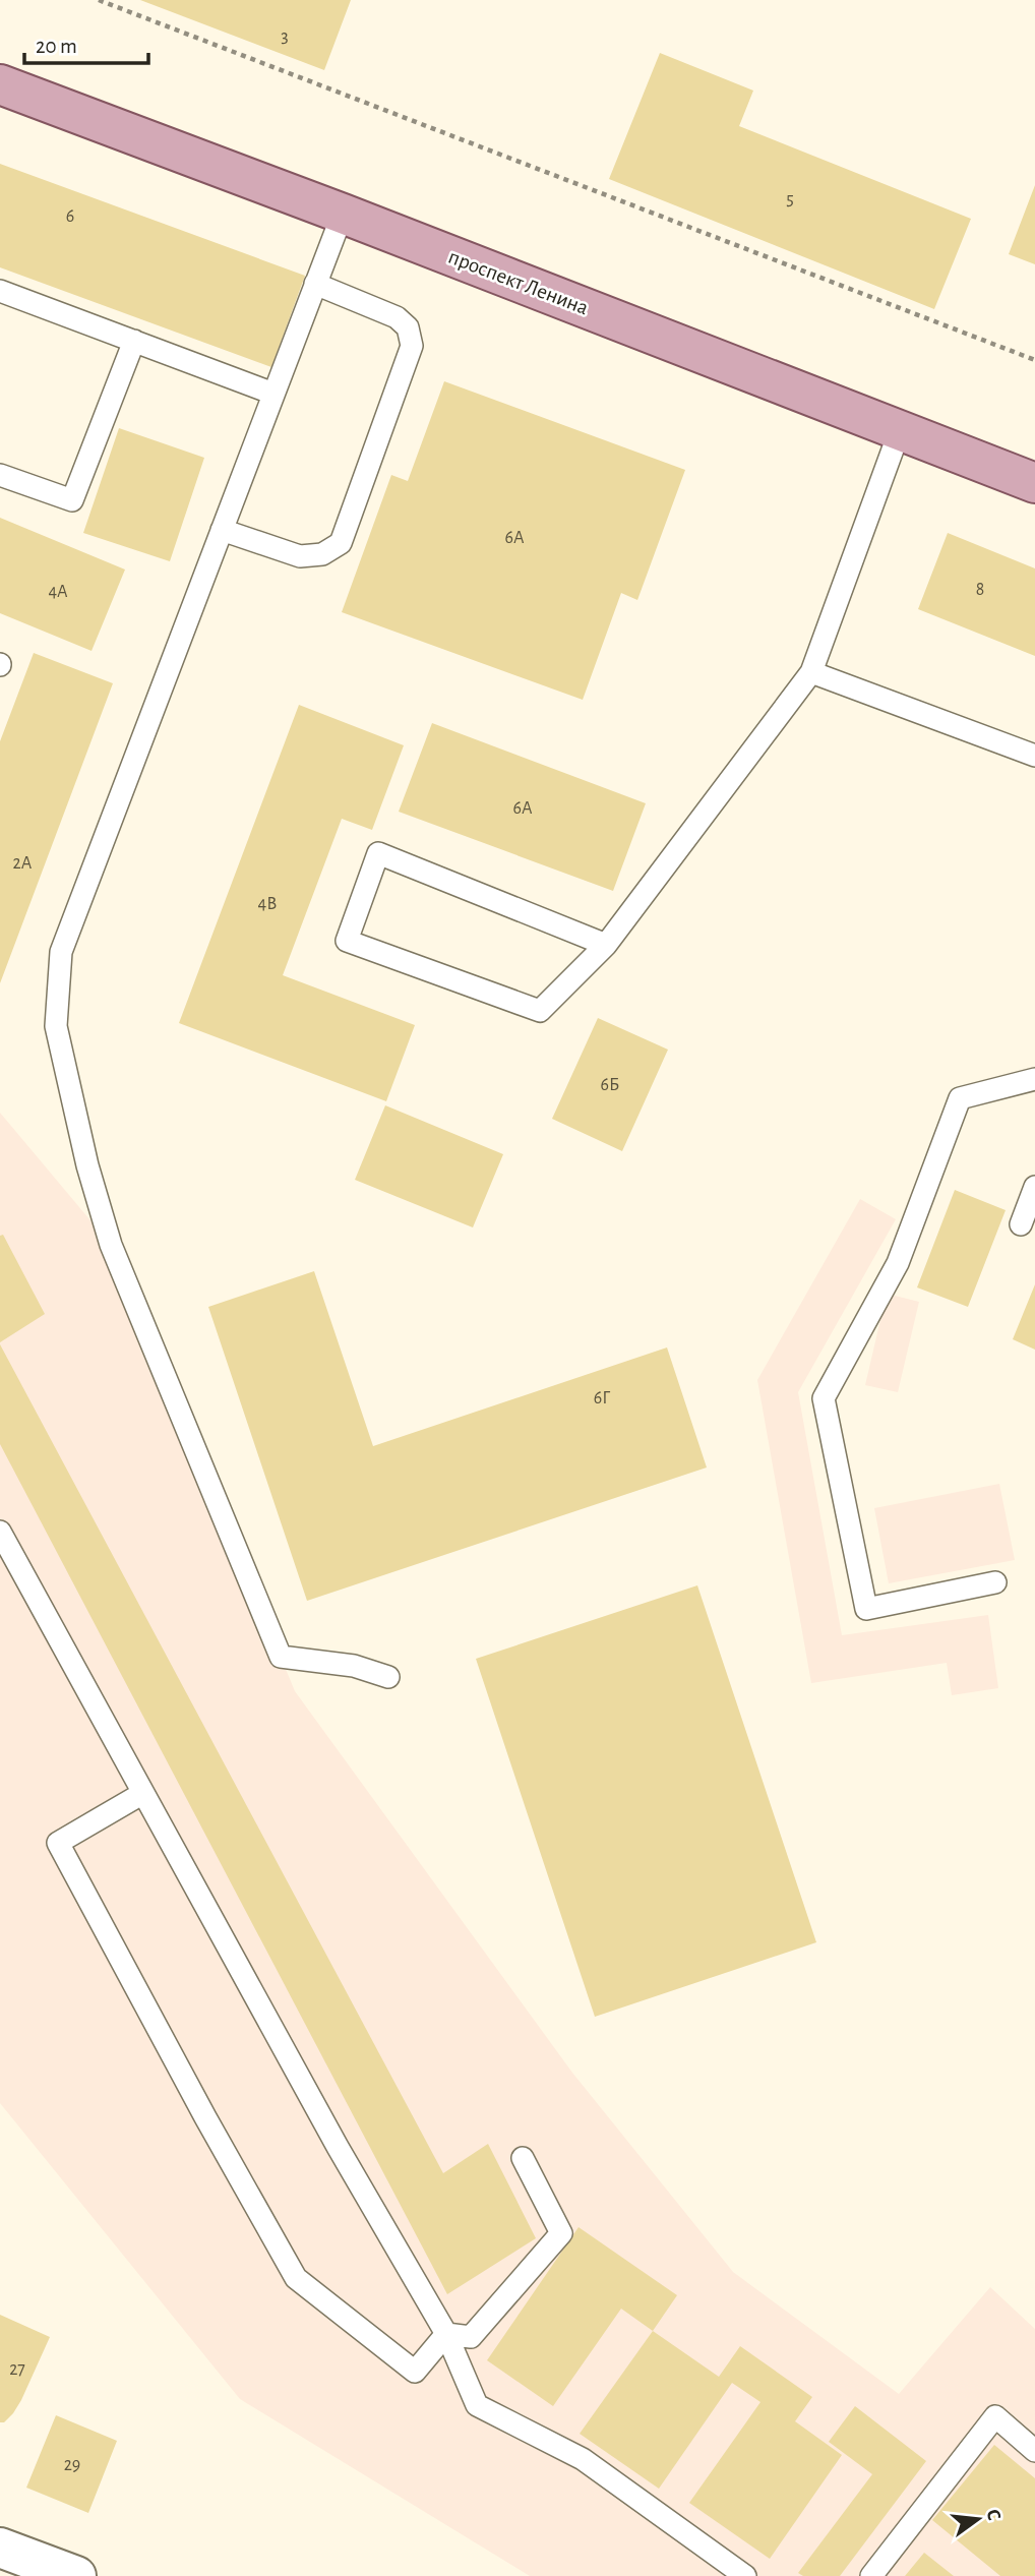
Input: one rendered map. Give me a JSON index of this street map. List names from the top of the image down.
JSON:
{
  "streets": {
    "main road": ["проспект Ленина"]
  },
  "house_numbers": [
    "3",
    "5",
    "6",
    "6А",
    "8",
    "4А",
    "6А",
    "2А",
    "4В",
    "6Б",
    "6Г",
    "27",
    "29"
  ],
  "scale_bar": "20 m",
  "north": "right"
}
